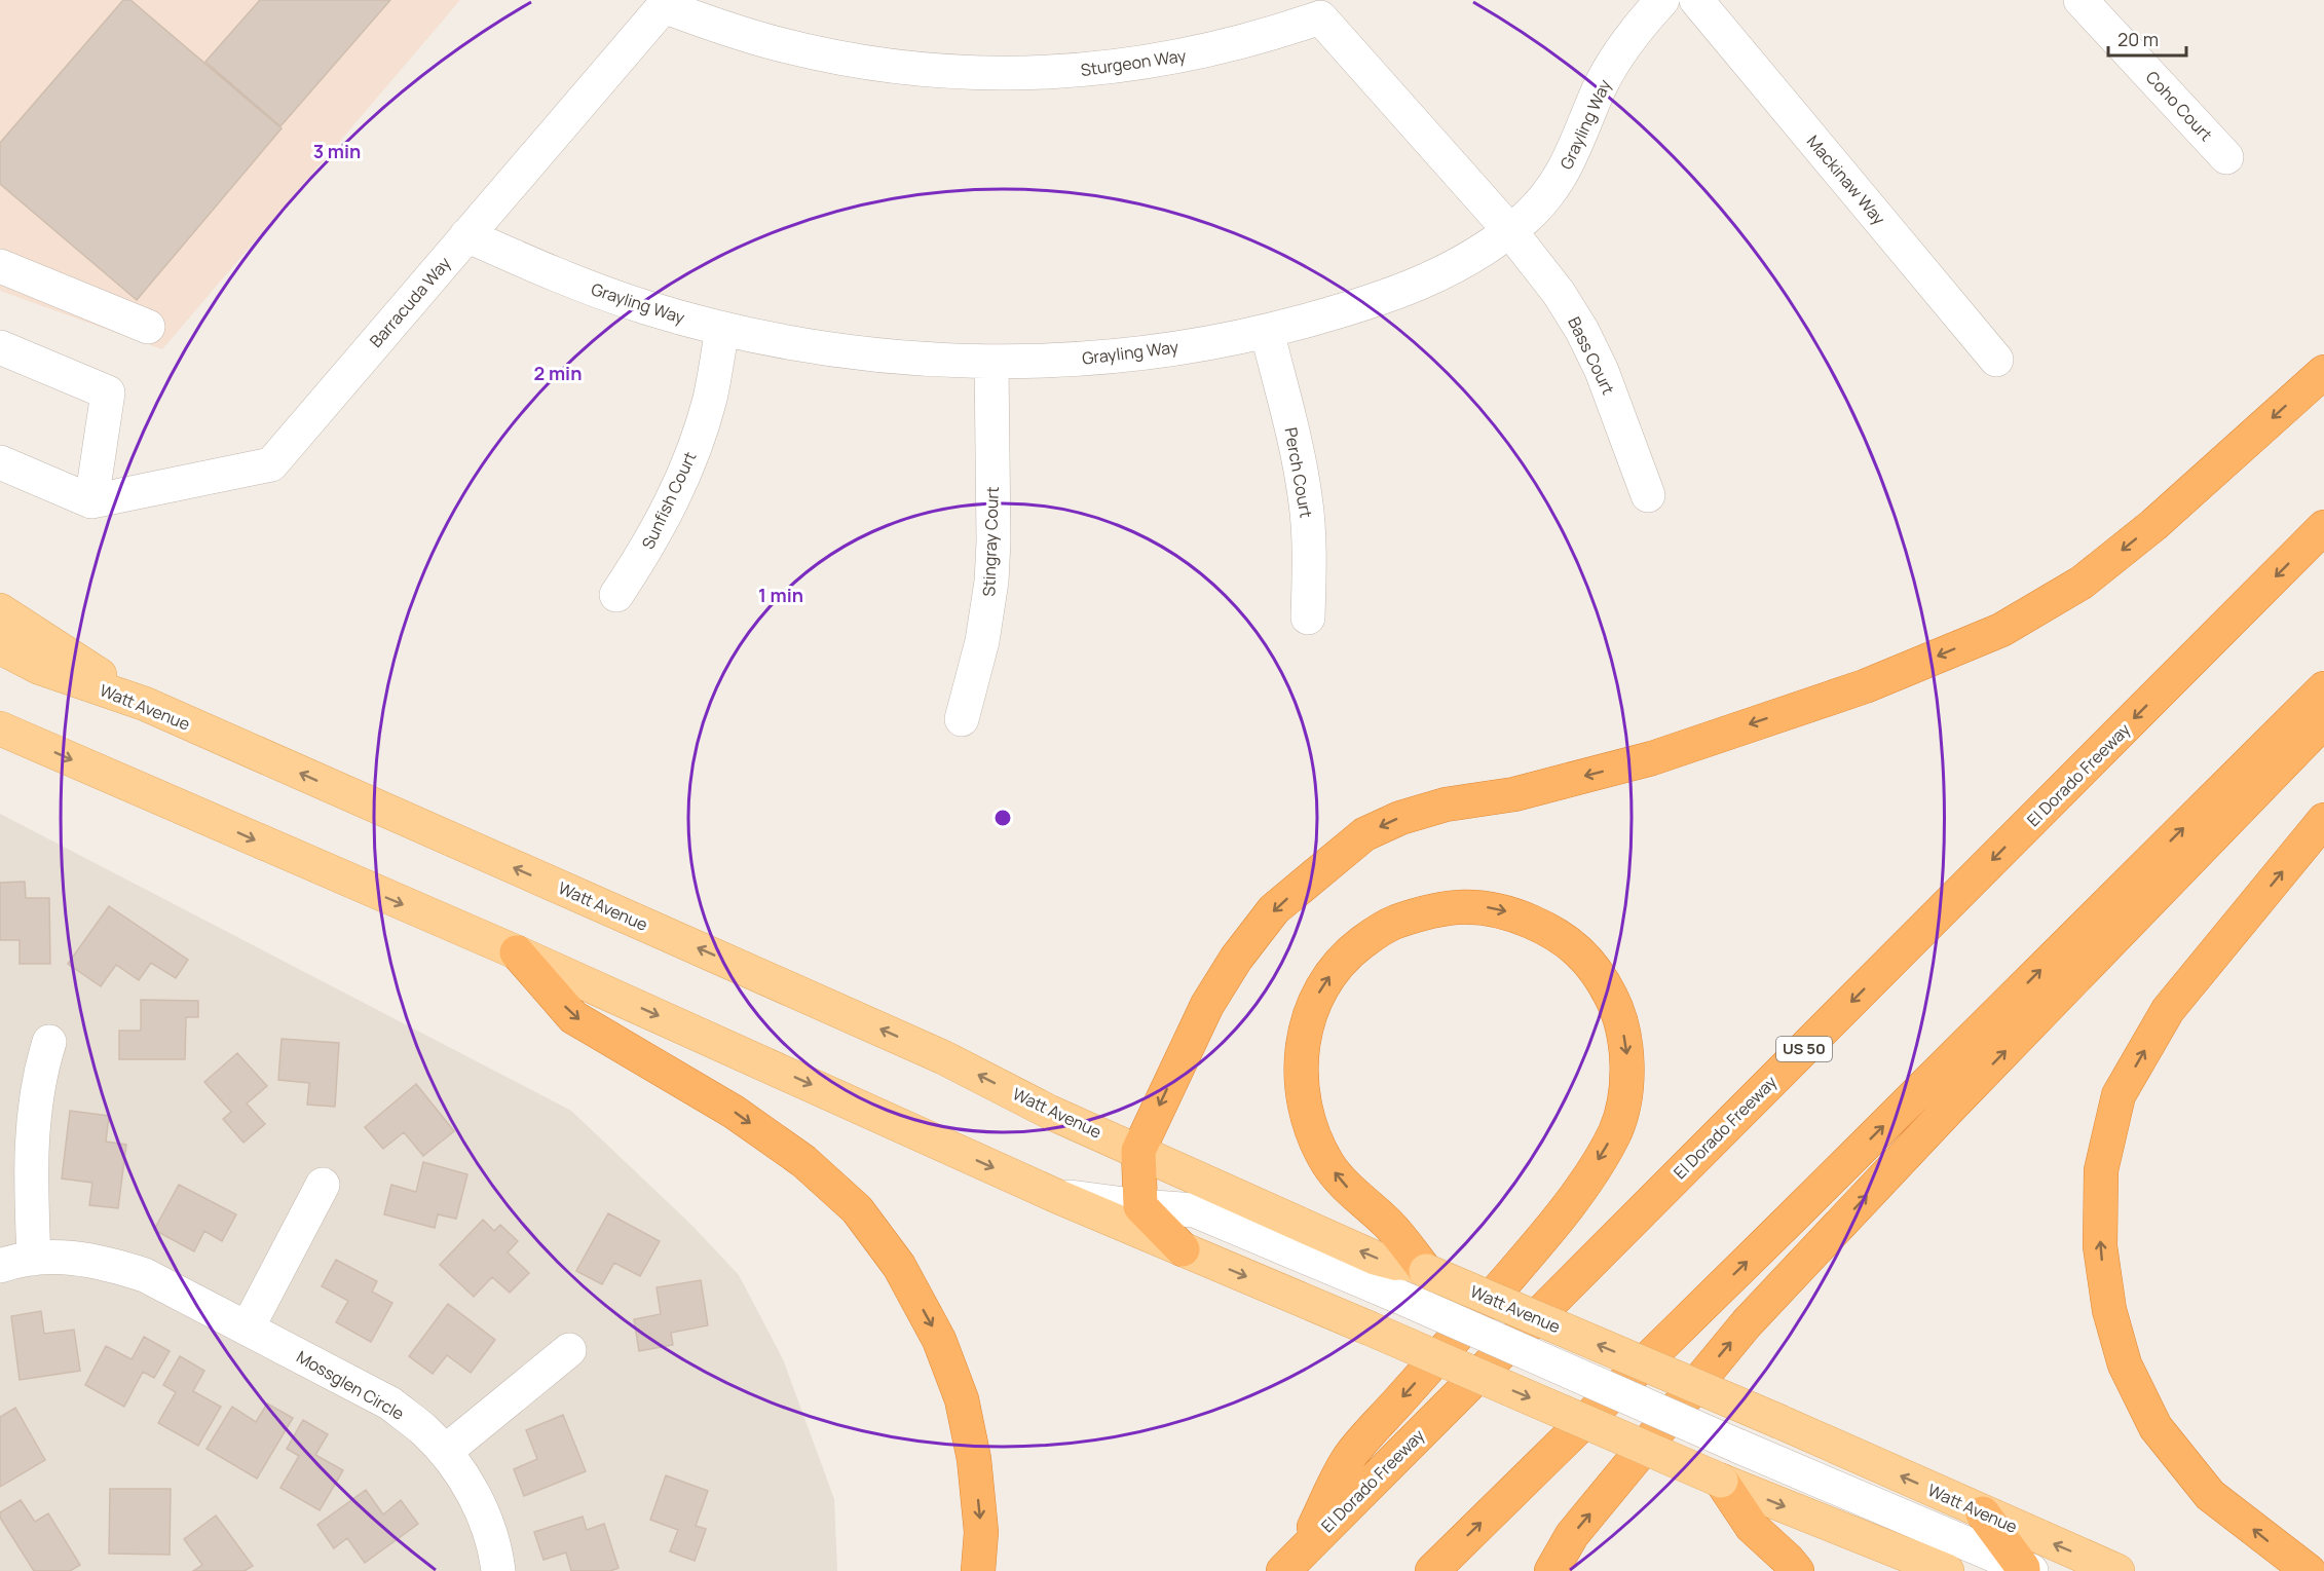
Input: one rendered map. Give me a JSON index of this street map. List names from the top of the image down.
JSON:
{
  "streets": {
    "highway": ["El Dorado Freeway", "US 50"],
    "main road": ["Watt Avenue"],
    "street": [
      "Sturgeon Way",
      "Coho Court",
      "Grayling Way",
      "Mackinaw Way",
      "Barracuda Way",
      "Bass Court",
      "Perch Court",
      "Sunfish Court",
      "Stingray Court",
      "Mossglen Circle"
    ]
  },
  "crossings": [
    ["Sturgeon Way", "Grayling Way"],
    ["Sturgeon Way", "Barracuda Way"],
    ["Sturgeon Way", "Bass Court"],
    ["Grayling Way", "Barracuda Way"],
    ["Grayling Way", "Bass Court"],
    ["Grayling Way", "Perch Court"],
    ["Grayling Way", "Sunfish Court"],
    ["Grayling Way", "Stingray Court"]
  ],
  "scale_bar": "20 m",
  "rings": ["3 min", "2 min", "1 min"]
}
